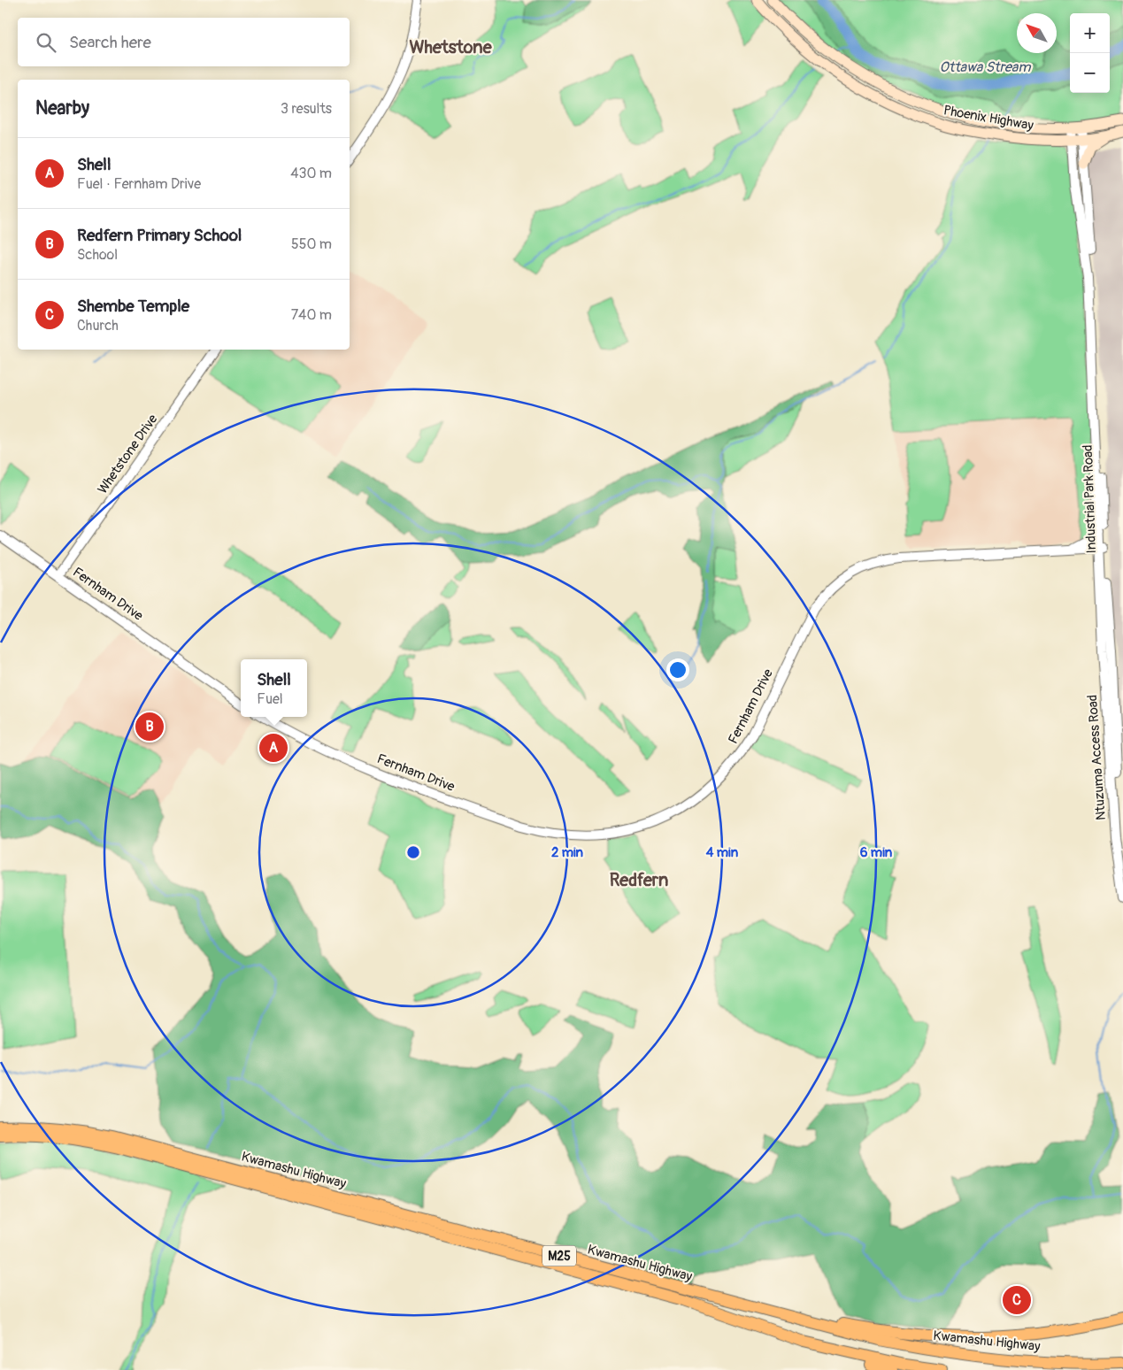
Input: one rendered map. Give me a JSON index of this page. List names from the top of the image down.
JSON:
{
  "streets": {
    "main road": ["Phoenix Highway", "Kwamashu Highway", "M25"],
    "street": [
      "Whetstone Drive",
      "Industrial Park Road",
      "Fernham Drive",
      "Ntuzuma Access Road"
    ]
  },
  "crossings": [
    ["Phoenix Highway", "Industrial Park Road"],
    ["Whetstone Drive", "Fernham Drive"],
    ["Industrial Park Road", "Fernham Drive"],
    ["Industrial Park Road", "Ntuzuma Access Road"]
  ],
  "districts": ["Whetstone", "Redfern"],
  "water": ["Ottawa Stream"],
  "north": "top left",
  "page": {
    "map_buttons": ["+", "−"],
    "search": "Search here",
    "heading": ["Nearby", "3 results"],
    "list": [
      {
        "mark": "A",
        "name": "Shell",
        "note": "Fuel · Fernham Drive",
        "value": "430 m"
      },
      {
        "mark": "B",
        "name": "Redfern Primary School",
        "note": "School",
        "value": "550 m"
      },
      {
        "mark": "C",
        "name": "Shembe Temple",
        "note": "Church",
        "value": "740 m"
      }
    ],
    "popup": ["Shell", "Fuel"],
    "pins": ["B", "A", "C"]
  },
  "rings": ["2 min", "4 min", "6 min"]
}
